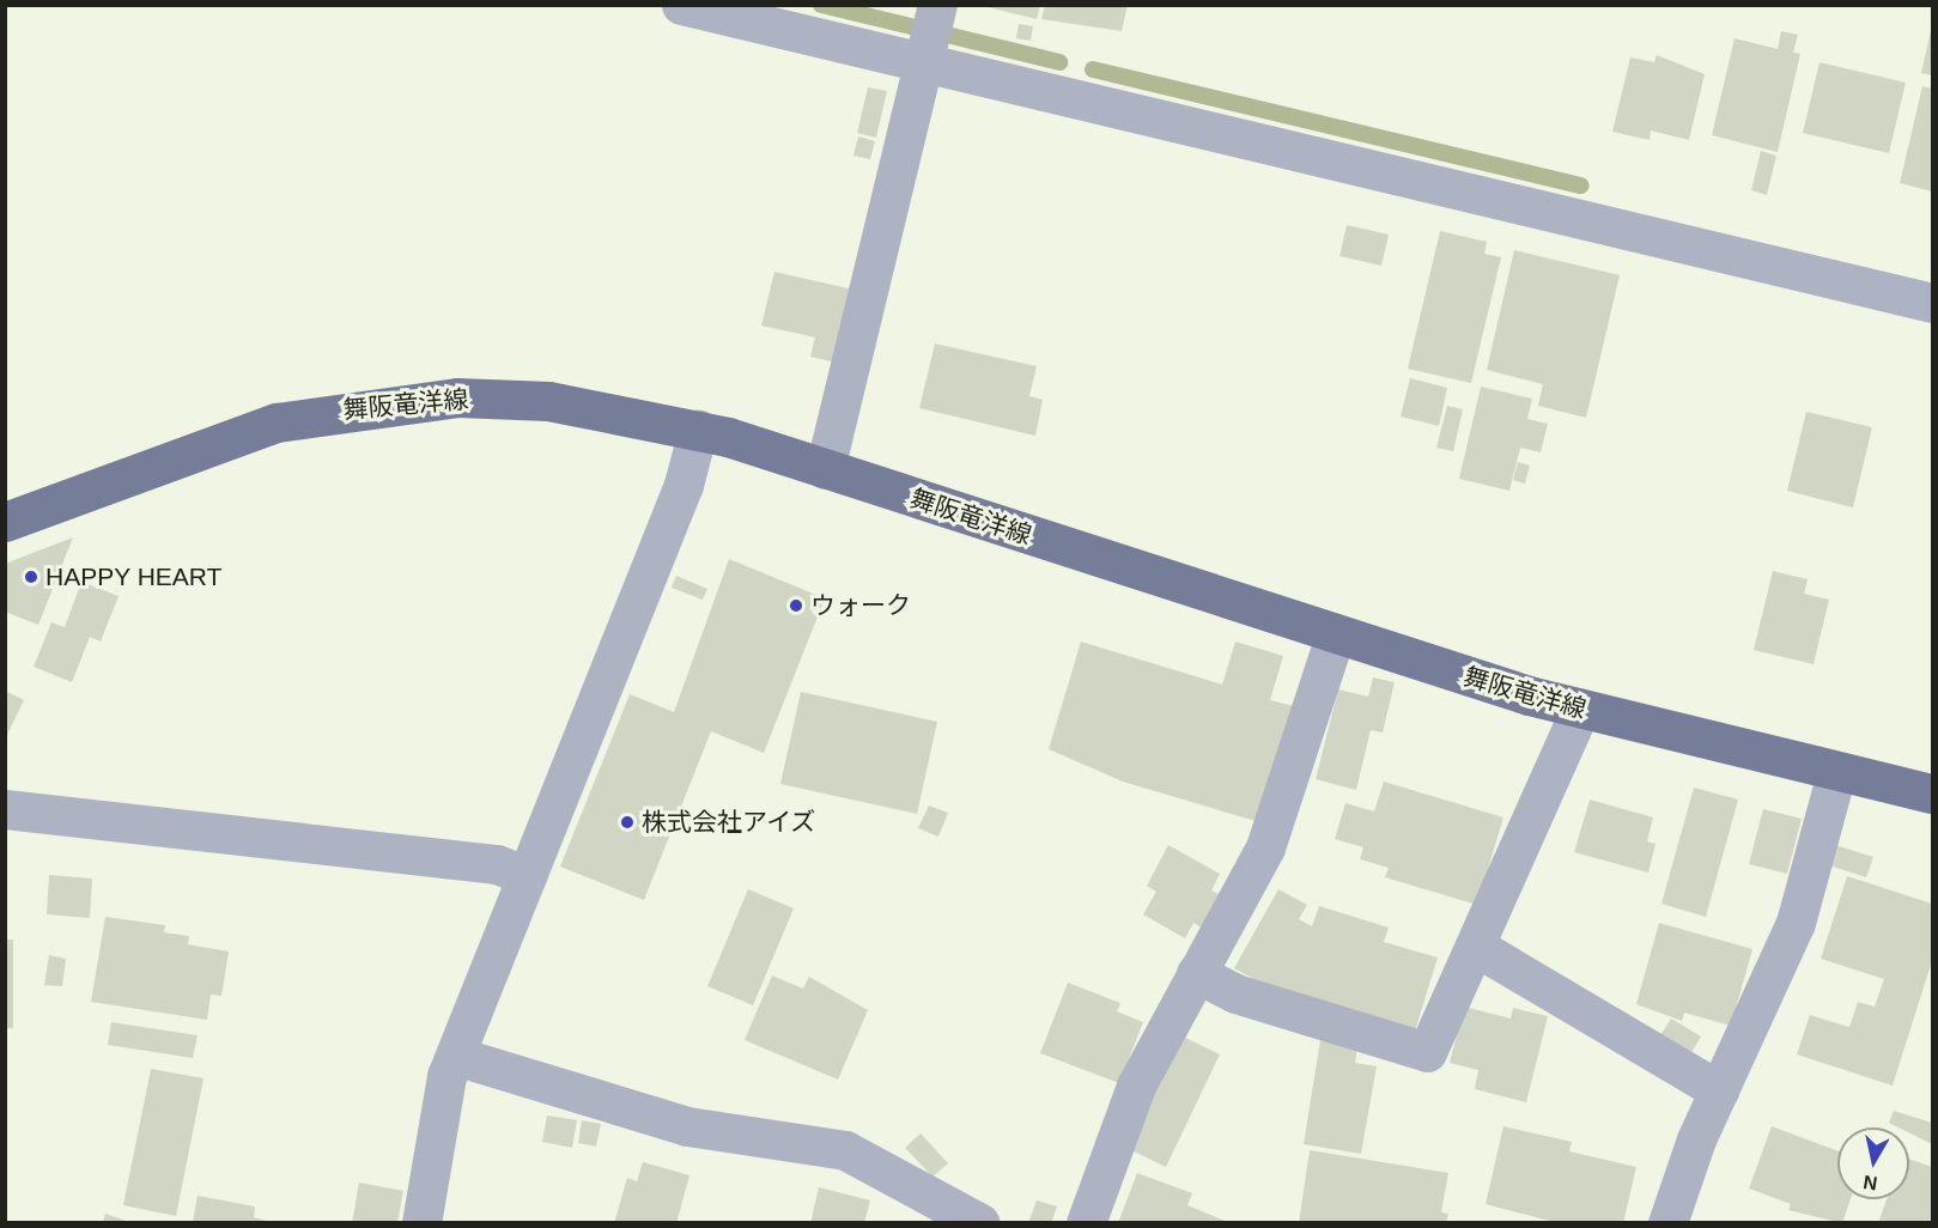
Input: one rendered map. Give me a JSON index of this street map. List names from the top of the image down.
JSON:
{
  "streets": {
    "main road": ["舞阪竜洋線"]
  },
  "places": ["HAPPY HEART", "ウォーク", "株式会社アイズ"],
  "north": "bottom"
}
